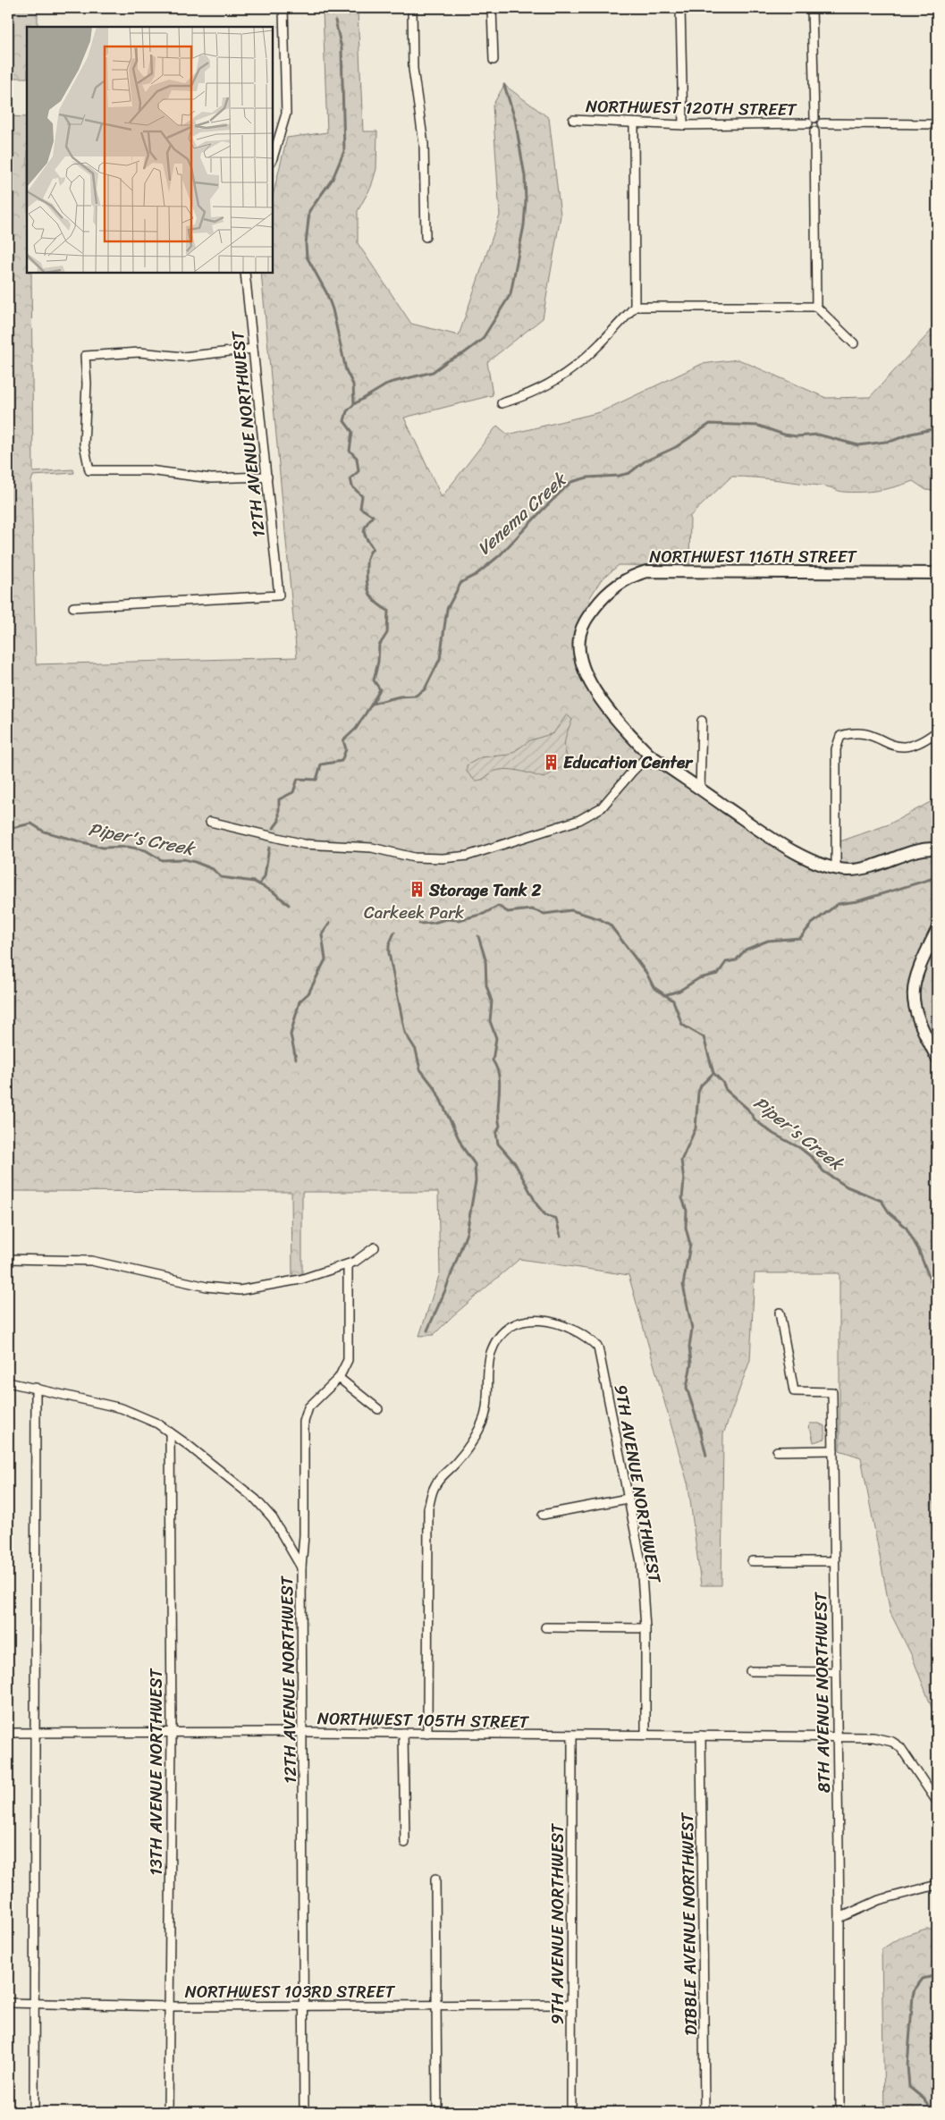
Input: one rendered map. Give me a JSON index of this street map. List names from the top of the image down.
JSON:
{
  "streets": {
    "street": [
      "NORTHWEST 120TH STREET",
      "12TH AVENUE NORTHWEST",
      "NORTHWEST 116TH STREET",
      "9TH AVENUE NORTHWEST",
      "8TH AVENUE NORTHWEST",
      "NORTHWEST 105TH STREET",
      "13TH AVENUE NORTHWEST",
      "DIBBLE AVENUE NORTHWEST",
      "NORTHWEST 103RD STREET"
    ]
  },
  "crossings": [
    ["12TH AVENUE NORTHWEST", "NORTHWEST 105TH STREET"],
    ["12TH AVENUE NORTHWEST", "NORTHWEST 103RD STREET"],
    ["9TH AVENUE NORTHWEST", "NORTHWEST 105TH STREET"],
    ["9TH AVENUE NORTHWEST", "NORTHWEST 103RD STREET"],
    ["8TH AVENUE NORTHWEST", "NORTHWEST 105TH STREET"],
    ["NORTHWEST 105TH STREET", "13TH AVENUE NORTHWEST"],
    ["NORTHWEST 105TH STREET", "DIBBLE AVENUE NORTHWEST"],
    ["13TH AVENUE NORTHWEST", "NORTHWEST 103RD STREET"]
  ],
  "water": ["Venema Creek", "Piper's Creek"],
  "parks": ["Carkeek Park"],
  "places": {
    "building": ["Education Center", "Storage Tank 2"]
  }
}
